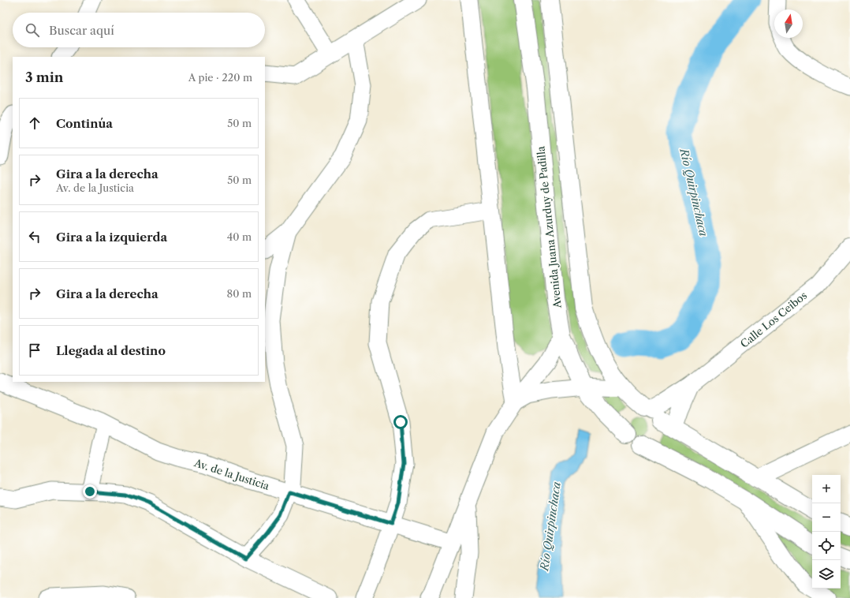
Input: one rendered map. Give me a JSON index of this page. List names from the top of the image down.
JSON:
{
  "streets": {
    "highway": ["Avenida Juana Azurduy de Padilla"],
    "street": ["Calle Los Ceibos", "Av. de la Justicia"]
  },
  "crossings": [
    ["Avenida Juana Azurduy de Padilla", "Calle Los Ceibos"]
  ],
  "water": ["Río Quirpinchaca"],
  "north": "top",
  "page": {
    "search": "Buscar aquí",
    "heading": ["3 min", "A pie · 220 m"],
    "list": [
      ["Continúa", "50 m"],
      ["Gira a la derecha", "Av. de la Justicia", "50 m"],
      ["Gira a la izquierda", "40 m"],
      ["Gira a la derecha", "80 m"],
      "Llegada al destino"
    ],
    "map_buttons": ["+", "−"]
  }
}
